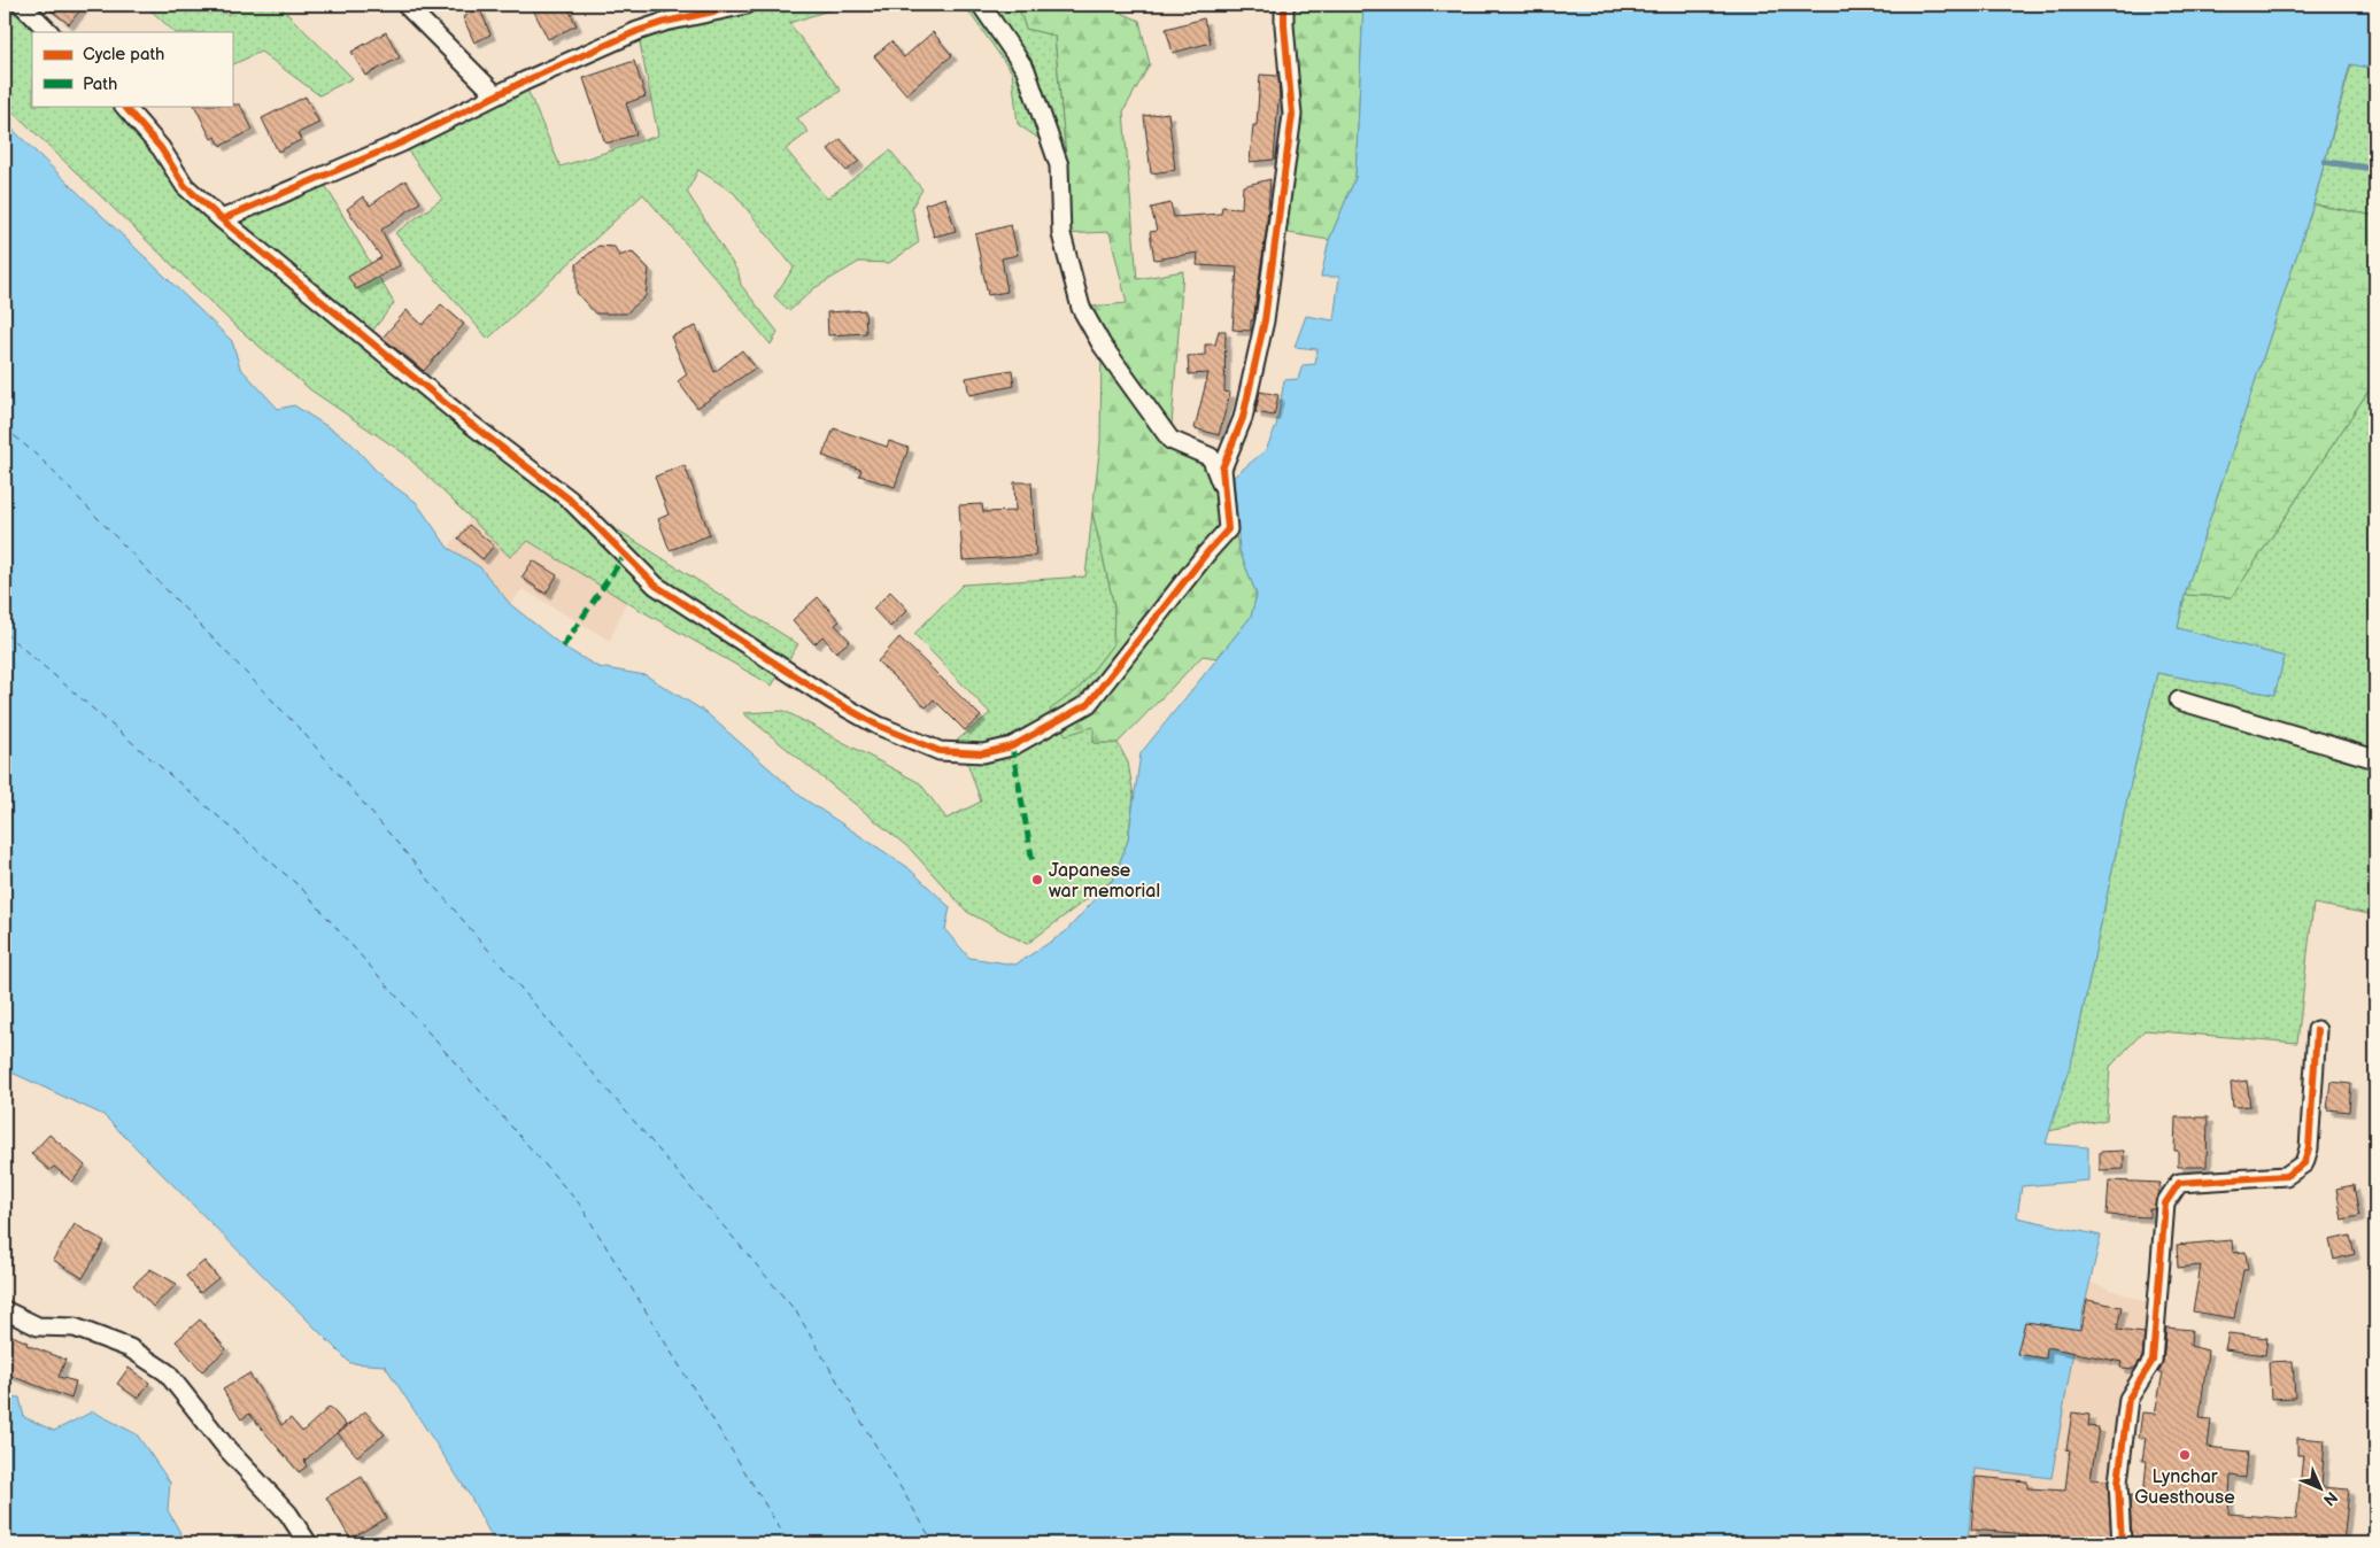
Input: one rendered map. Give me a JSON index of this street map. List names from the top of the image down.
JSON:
{
  "places": ["Japanese war memorial", "Lynchar Guesthouse"],
  "legend": ["Cycle path", "Path"],
  "north": "bottom right"
}
